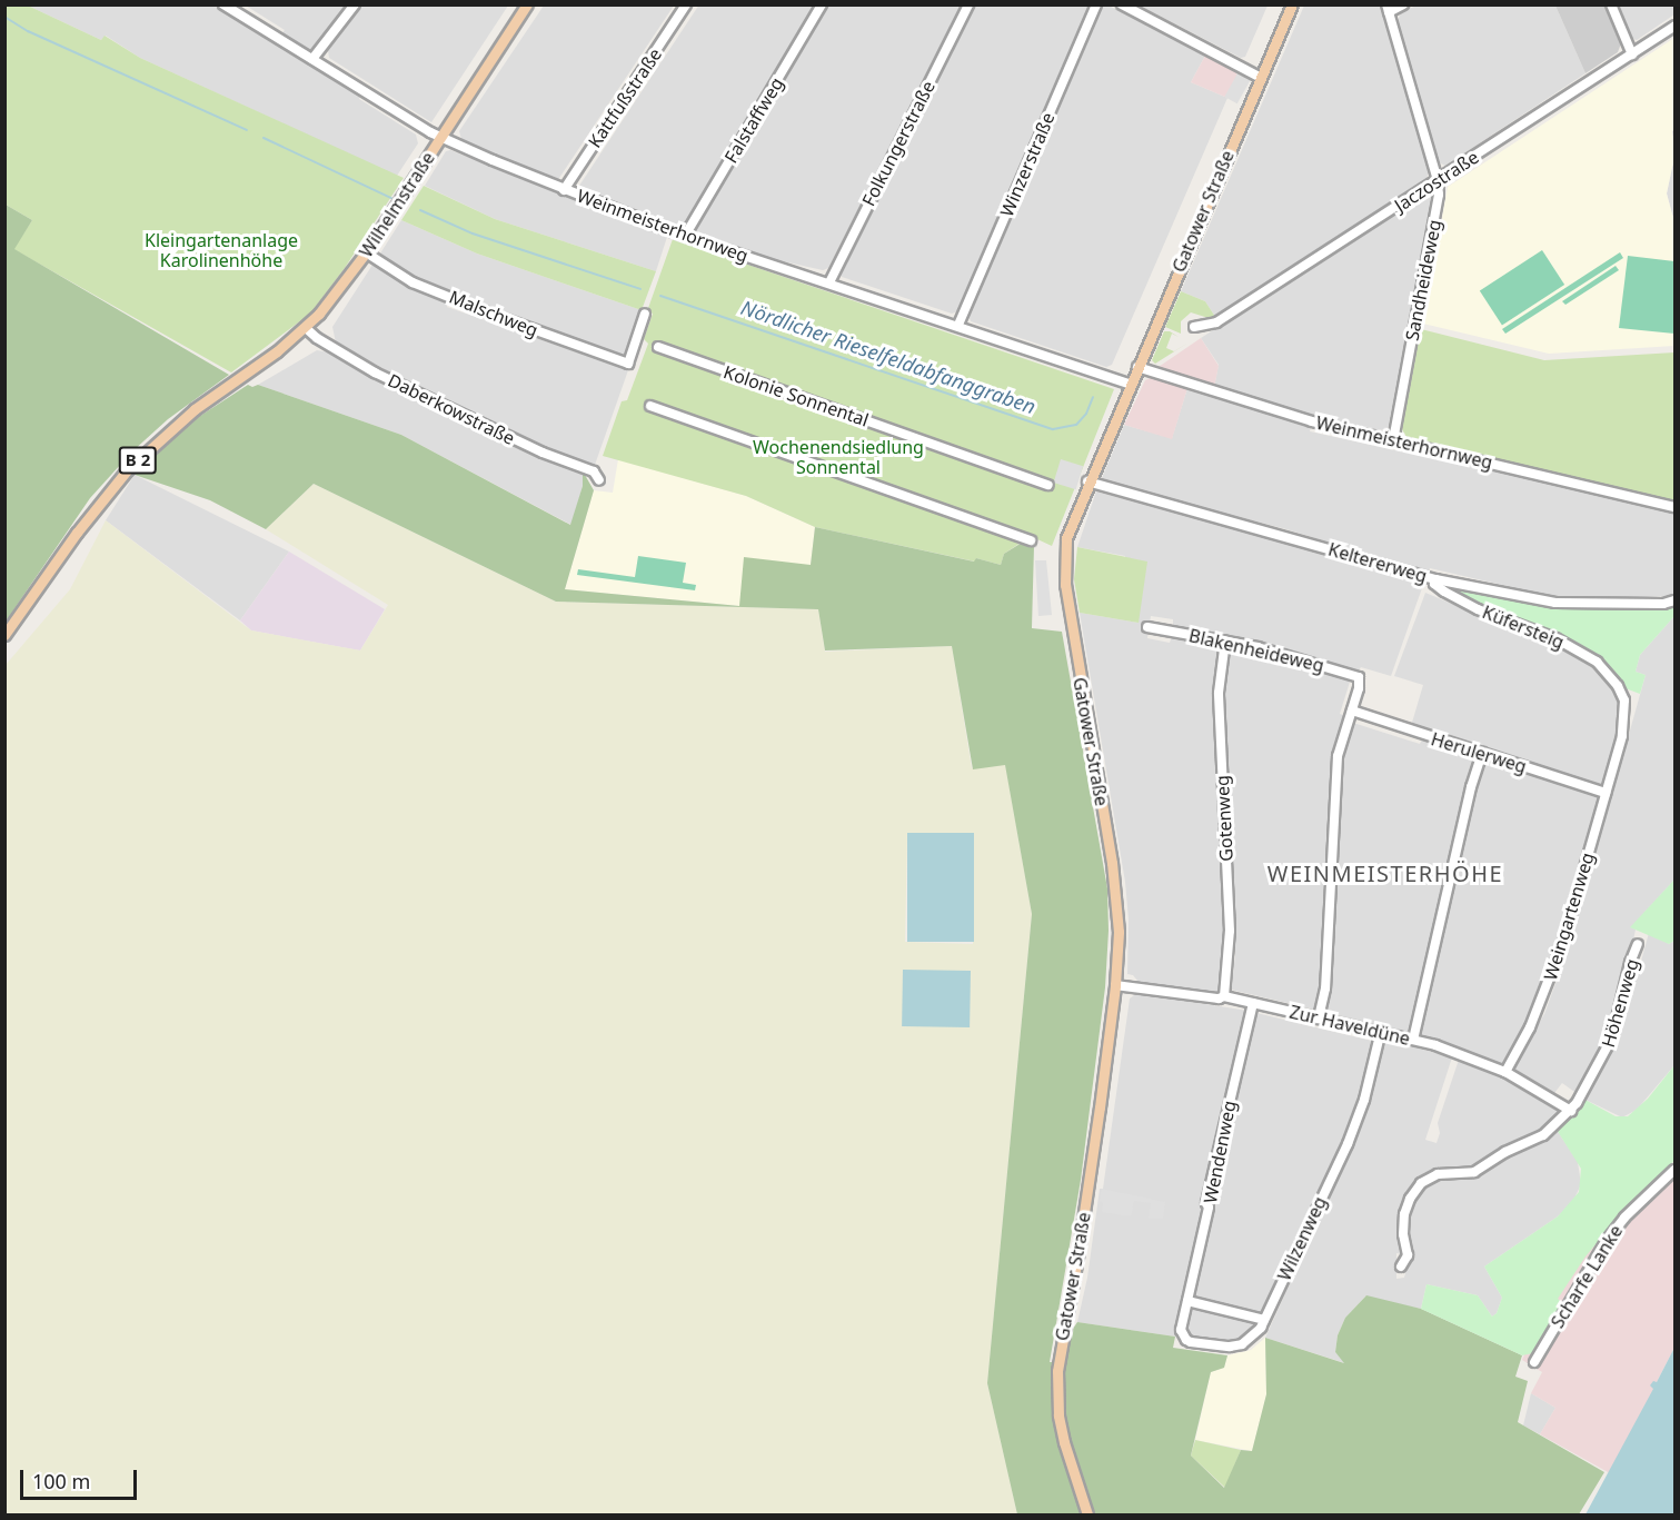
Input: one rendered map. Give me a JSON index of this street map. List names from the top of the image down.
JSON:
{
  "streets": {
    "main road": ["Wilhelmstraße", "Gatower Straße", "B 2"],
    "street": [
      "Kattfußstraße",
      "Falstaffweg",
      "Folkungerstraße",
      "Winzerstraße",
      "Jaczostraße",
      "Weinmeisterhornweg",
      "Sandheideweg",
      "Malschweg",
      "Kolonie Sonnental",
      "Daberkowstraße",
      "Keltererweg",
      "Küfersteig",
      "Blakenheideweg",
      "Herulerweg",
      "Gotenweg",
      "Weingartenweg",
      "Höhenweg",
      "Zur Haveldüne",
      "Wendenweg",
      "Wilzenweg",
      "Scharfe Lanke"
    ]
  },
  "crossings": [
    ["Kattfußstraße", "Weinmeisterhornweg"],
    ["Falstaffweg", "Weinmeisterhornweg"],
    ["Folkungerstraße", "Weinmeisterhornweg"],
    ["Winzerstraße", "Weinmeisterhornweg"],
    ["Jaczostraße", "Sandheideweg"],
    ["Wilhelmstraße", "Weinmeisterhornweg"],
    ["Wilhelmstraße", "Malschweg"],
    ["Wilhelmstraße", "Daberkowstraße"],
    ["Gatower Straße", "Weinmeisterhornweg"],
    ["Gatower Straße", "Keltererweg"],
    ["Gatower Straße", "Zur Haveldüne"],
    ["Weinmeisterhornweg", "Sandheideweg"],
    ["Keltererweg", "Küfersteig"],
    ["Küfersteig", "Weingartenweg"],
    ["Blakenheideweg", "Herulerweg"],
    ["Blakenheideweg", "Gotenweg"],
    ["Herulerweg", "Weingartenweg"],
    ["Gotenweg", "Zur Haveldüne"],
    ["Weingartenweg", "Zur Haveldüne"],
    ["Höhenweg", "Zur Haveldüne"],
    ["Zur Haveldüne", "Wendenweg"],
    ["Zur Haveldüne", "Wilzenweg"],
    ["Wendenweg", "Wilzenweg"]
  ],
  "districts": ["WEINMEISTERHÖHE"],
  "water": ["Nördlicher Rieselfeldabfanggraben"],
  "parks": ["Kleingartenanlage Karolinenhöhe", "Wochenendsiedlung Sonnental"],
  "scale_bar": "100 m"
}
